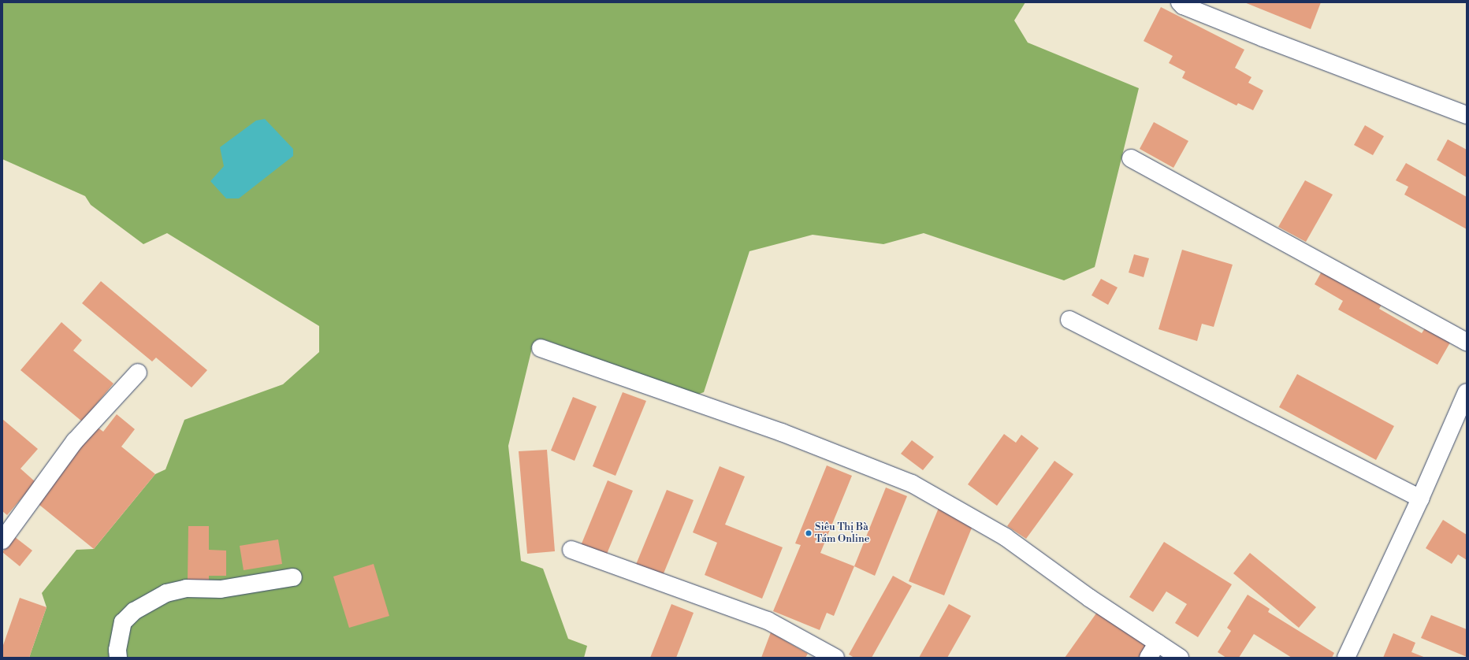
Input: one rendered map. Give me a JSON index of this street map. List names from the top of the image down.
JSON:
{
  "places": ["Siêu Thị Bà Tám Online"]
}
